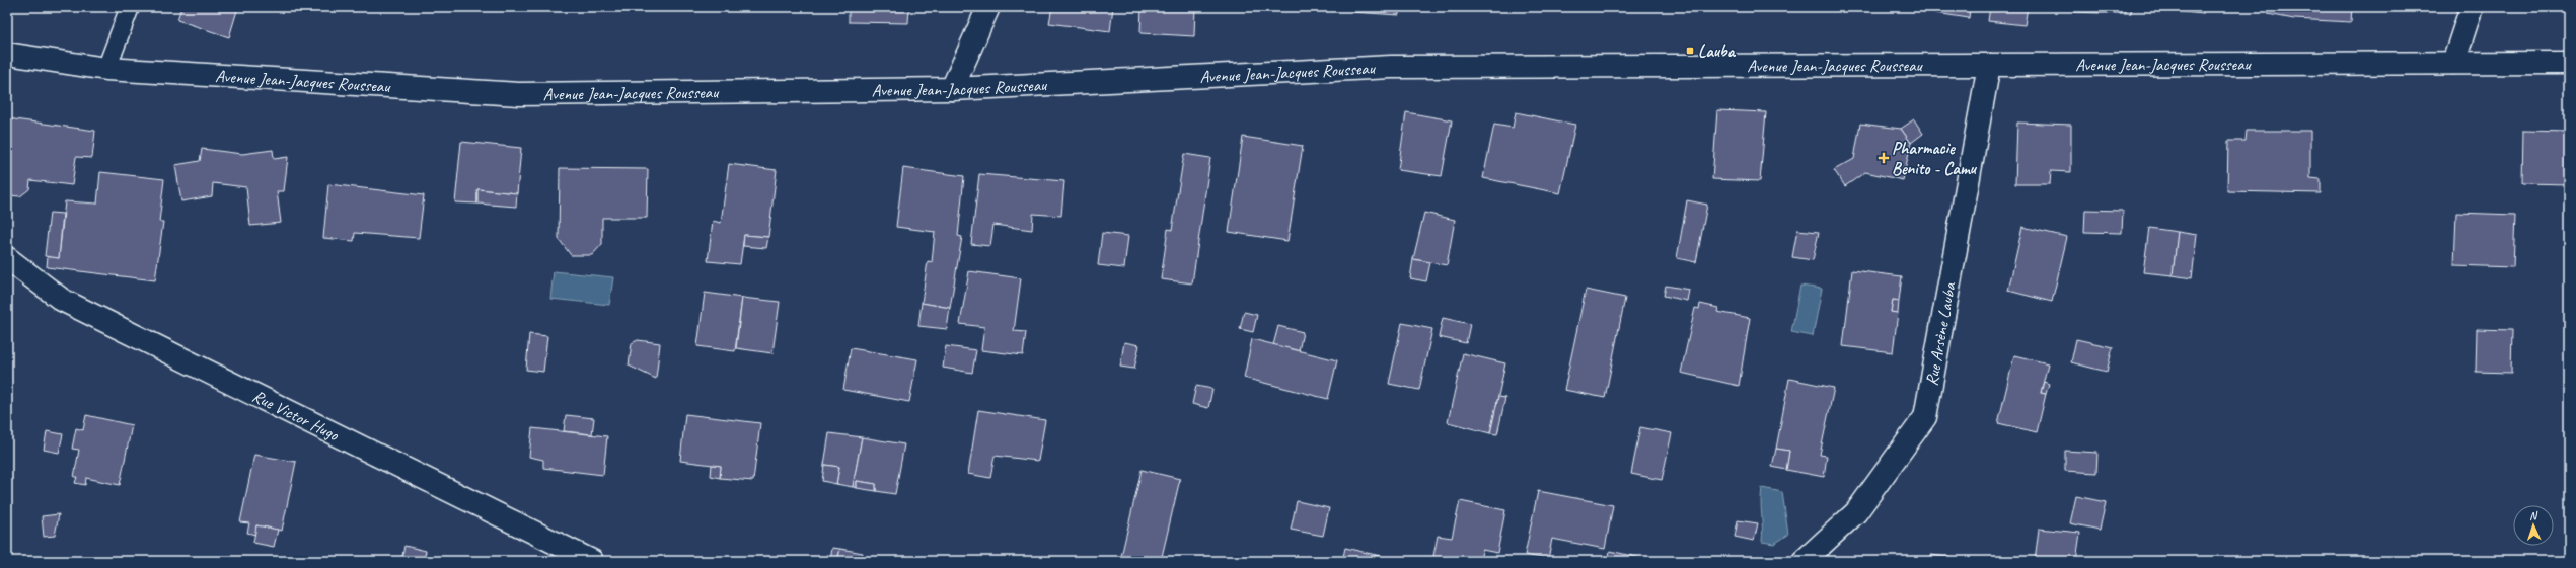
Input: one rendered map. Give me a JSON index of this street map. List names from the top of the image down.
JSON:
{
  "streets": {
    "street": ["Avenue Jean-Jacques Rousseau", "Rue Arsène Lauba", "Rue Victor Hugo"]
  },
  "crossings": [
    ["Avenue Jean-Jacques Rousseau", "Rue Arsène Lauba"]
  ],
  "places": {
    "transit": ["Lauba"],
    "health": ["Pharmacie Benito - Camu"]
  },
  "north": "top"
}
